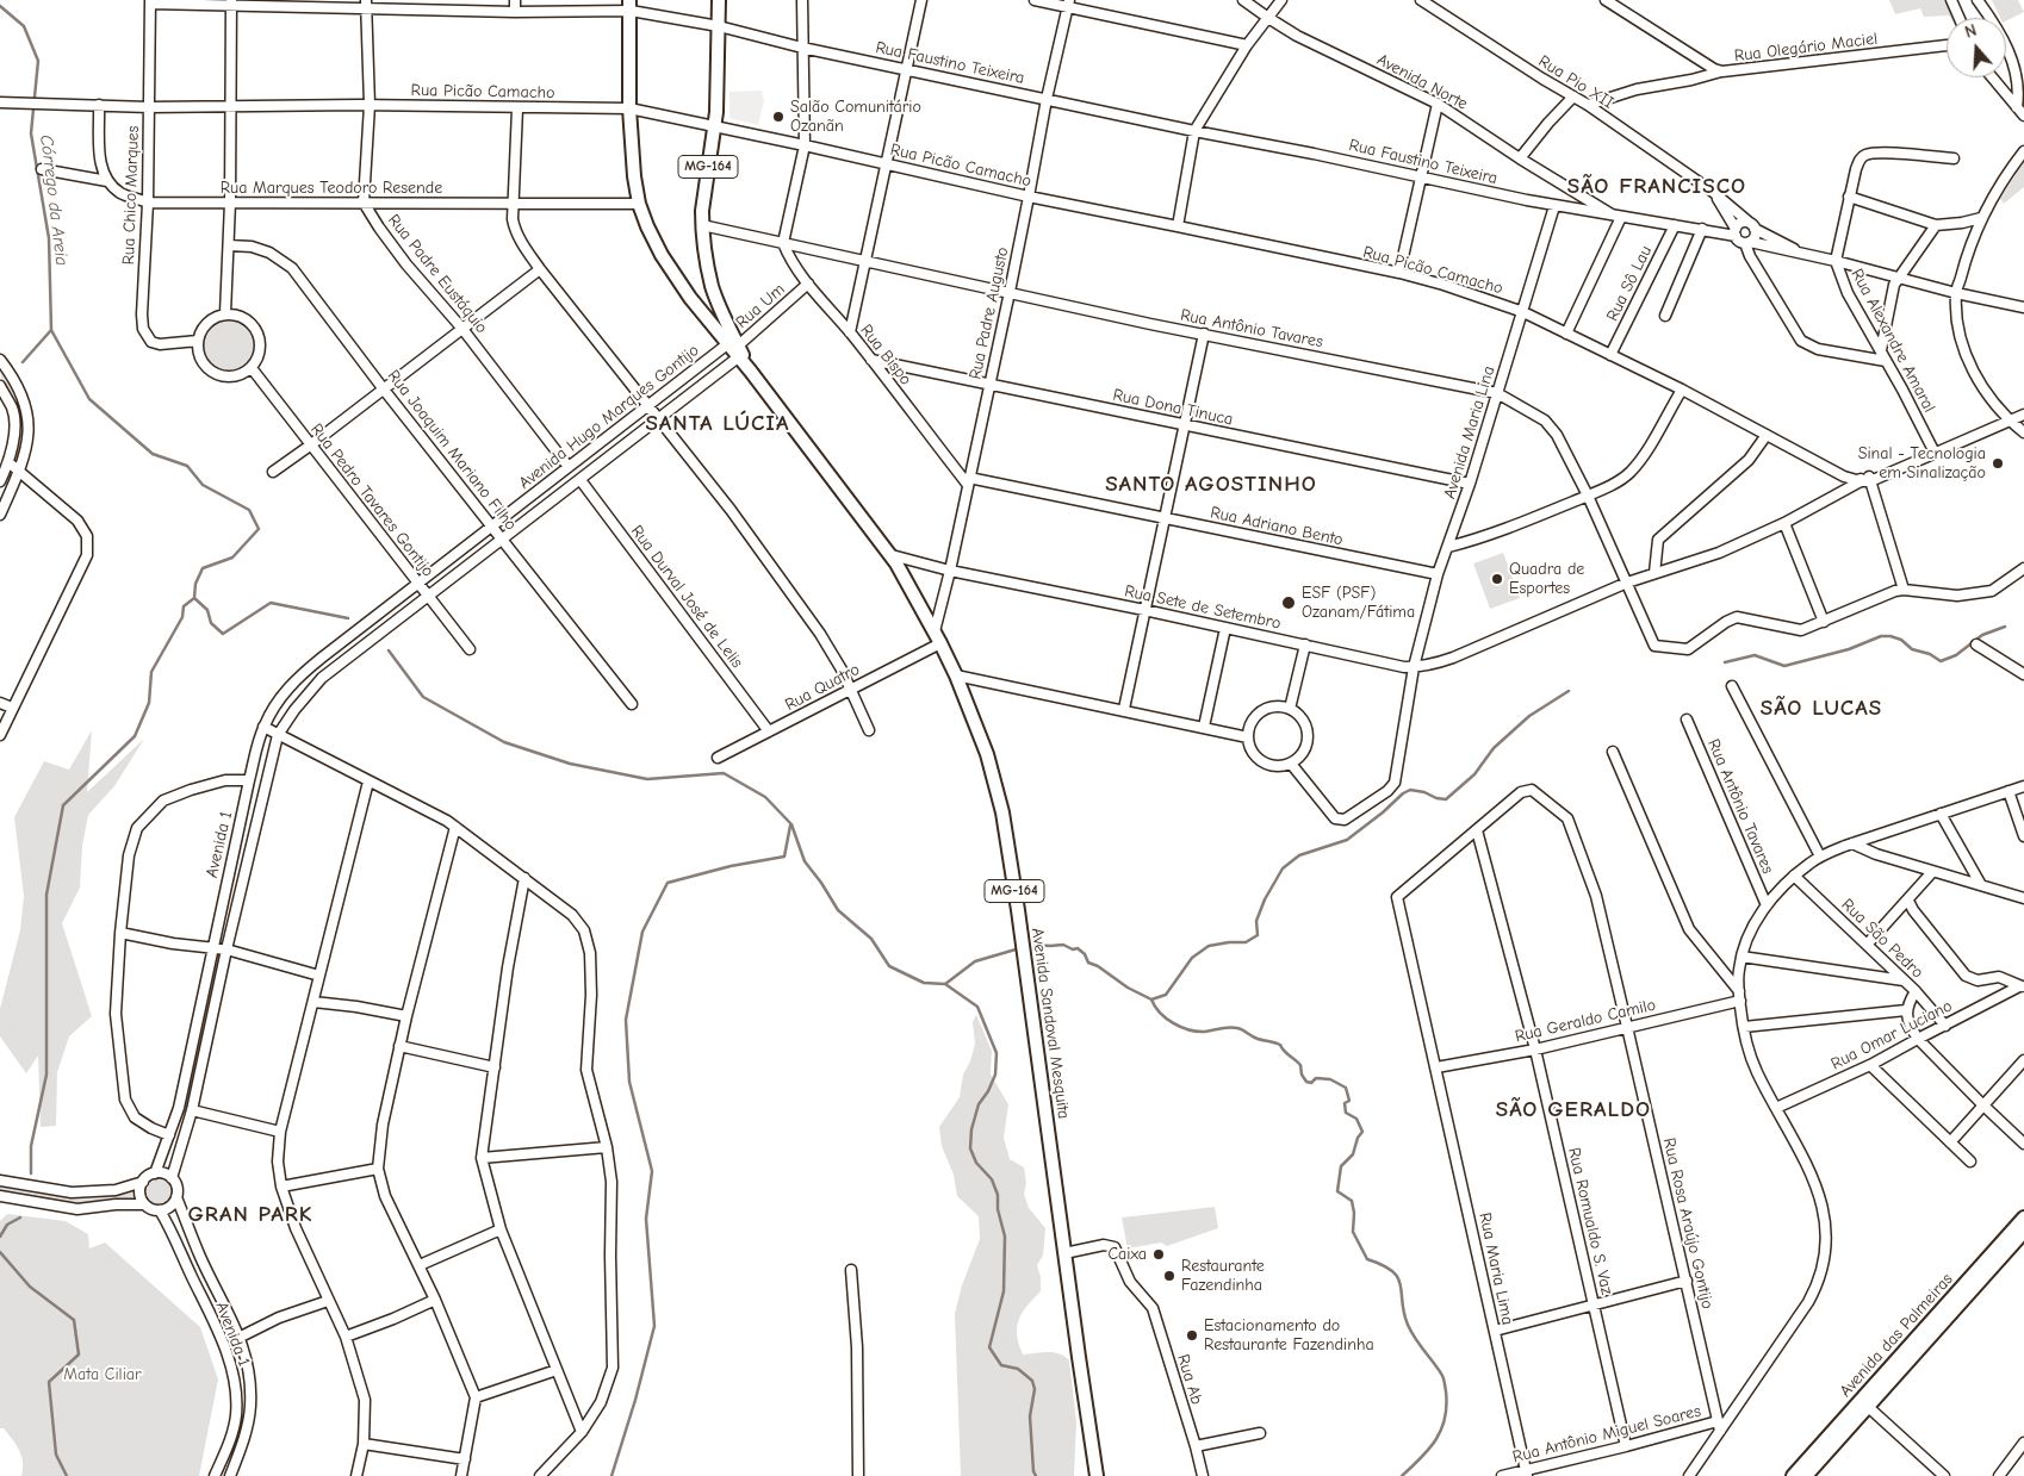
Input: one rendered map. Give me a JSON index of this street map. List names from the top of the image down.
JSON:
{
  "streets": {
    "main road": ["MG-164", "Avenida Sandoval Mesquita", "Avenida das Palmeiras"],
    "street": [
      "Rua Olegário Maciel",
      "Rua Faustino Teixeira",
      "Avenida Norte",
      "Rua Pio XII",
      "Rua Picão Camacho",
      "Rua Marques Teodoro Resende",
      "Rua Chico Marques",
      "Rua Padre Eustáquio",
      "Rua Sô Lau",
      "Rua Um",
      "Rua Padre Augusto",
      "Rua Antônio Tavares",
      "Rua Alexandre Amaral",
      "Rua Bispo",
      "Rua Dona Tinuca",
      "Avenida Hugo Marques Gontijo",
      "Avenida Maria Lina",
      "Rua Joaquim Mariano Filho",
      "Rua Pedro Tavares Gontijo",
      "Rua Adriano Bento",
      "Rua Durval José de Lelis",
      "Rua Sete de Setembro",
      "Rua Quatro",
      "Avenida 1",
      "Rua São Pedro",
      "Rua Geraldo Camilo",
      "Rua Omar Luciano",
      "Rua Romualdo S. Vaz",
      "Rua Rosa Araújo Gontijo",
      "Rua Maria Lima",
      "Rua Ab",
      "Rua Antônio Miguel Soares"
    ]
  },
  "crossings": [
    ["Rua Faustino Teixeira", "Avenida Norte"],
    ["Rua Faustino Teixeira", "Rua Pio XII"],
    ["Rua Faustino Teixeira", "MG-164"],
    ["Rua Faustino Teixeira", "Rua Chico Marques"],
    ["Rua Faustino Teixeira", "Rua Sô Lau"],
    ["Rua Faustino Teixeira", "Rua Padre Augusto"],
    ["Rua Faustino Teixeira", "Avenida Maria Lina"],
    ["Rua Faustino Teixeira", "Avenida Sandoval Mesquita"],
    ["Rua Picão Camacho", "MG-164"],
    ["Rua Picão Camacho", "Rua Chico Marques"],
    ["Rua Picão Camacho", "Rua Sô Lau"],
    ["Rua Picão Camacho", "Rua Padre Augusto"],
    ["Rua Picão Camacho", "Avenida Maria Lina"],
    ["Rua Picão Camacho", "Rua Sete de Setembro"],
    ["Rua Picão Camacho", "Avenida Sandoval Mesquita"],
    ["MG-164", "Rua Um"],
    ["MG-164", "Rua Antônio Tavares"],
    ["MG-164", "Avenida Hugo Marques Gontijo"],
    ["MG-164", "Avenida Sandoval Mesquita"],
    ["Rua Marques Teodoro Resende", "Rua Chico Marques"],
    ["Rua Marques Teodoro Resende", "Rua Padre Eustáquio"],
    ["Rua Marques Teodoro Resende", "Avenida Sandoval Mesquita"],
    ["Rua Chico Marques", "Rua Pedro Tavares Gontijo"],
    ["Rua Padre Eustáquio", "Avenida Hugo Marques Gontijo"],
    ["Rua Um", "Rua Bispo"],
    ["Rua Um", "Avenida Hugo Marques Gontijo"],
    ["Rua Um", "Avenida Sandoval Mesquita"],
    ["Rua Padre Augusto", "Rua Antônio Tavares"],
    ["Rua Padre Augusto", "Rua Bispo"],
    ["Rua Padre Augusto", "Rua Dona Tinuca"],
    ["Rua Padre Augusto", "Rua Adriano Bento"],
    ["Rua Padre Augusto", "Rua Sete de Setembro"],
    ["Rua Padre Augusto", "Rua Quatro"],
    ["Rua Padre Augusto", "Avenida Sandoval Mesquita"],
    ["Rua Antônio Tavares", "Rua Bispo"],
    ["Rua Antônio Tavares", "Avenida Maria Lina"],
    ["Rua Antônio Tavares", "Rua Sete de Setembro"],
    ["Rua Alexandre Amaral", "Rua Sete de Setembro"],
    ["Rua Bispo", "Rua Dona Tinuca"],
    ["Rua Bispo", "Rua Adriano Bento"],
    ["Rua Dona Tinuca", "Avenida Maria Lina"],
    ["Avenida Hugo Marques Gontijo", "Rua Joaquim Mariano Filho"],
    ["Avenida Hugo Marques Gontijo", "Rua Pedro Tavares Gontijo"],
    ["Avenida Hugo Marques Gontijo", "Rua Durval José de Lelis"],
    ["Avenida Hugo Marques Gontijo", "Avenida 1"],
    ["Avenida Hugo Marques Gontijo", "Avenida Sandoval Mesquita"],
    ["Avenida Maria Lina", "Rua Adriano Bento"],
    ["Avenida Maria Lina", "Rua Sete de Setembro"],
    ["Rua Pedro Tavares Gontijo", "Avenida 1"],
    ["Rua Durval José de Lelis", "Rua Quatro"],
    ["Rua Sete de Setembro", "Avenida Sandoval Mesquita"],
    ["Rua Quatro", "Avenida Sandoval Mesquita"],
    ["Rua São Pedro", "Rua Omar Luciano"],
    ["Rua Geraldo Camilo", "Rua Romualdo S. Vaz"],
    ["Rua Geraldo Camilo", "Rua Rosa Araújo Gontijo"],
    ["Rua Geraldo Camilo", "Rua Maria Lima"],
    ["Avenida Sandoval Mesquita", "Rua Ab"],
    ["Rua Romualdo S. Vaz", "Rua Rosa Araújo Gontijo"],
    ["Rua Romualdo S. Vaz", "Rua Maria Lima"],
    ["Rua Romualdo S. Vaz", "Rua Antônio Miguel Soares"],
    ["Rua Rosa Araújo Gontijo", "Rua Maria Lima"],
    ["Rua Rosa Araújo Gontijo", "Rua Antônio Miguel Soares"],
    ["Rua Maria Lima", "Rua Antônio Miguel Soares"]
  ],
  "districts": [
    "SÃO FRANCISCO",
    "SANTA LÚCIA",
    "SANTO AGOSTINHO",
    "SÃO LUCAS",
    "SÃO GERALDO",
    "GRAN PARK"
  ],
  "water": ["Córrego da Areia"],
  "parks": ["Mata Ciliar"],
  "places": [
    "Salão Comunitário Ozanãn",
    "Sinal - Tecnologia em Sinalização",
    "Quadra de Esportes",
    "ESF (PSF) Ozanam/Fátima",
    "Caixa",
    "Restaurante Fazendinha",
    "Estacionamento do Restaurante Fazendinha"
  ],
  "north": "top"
}
